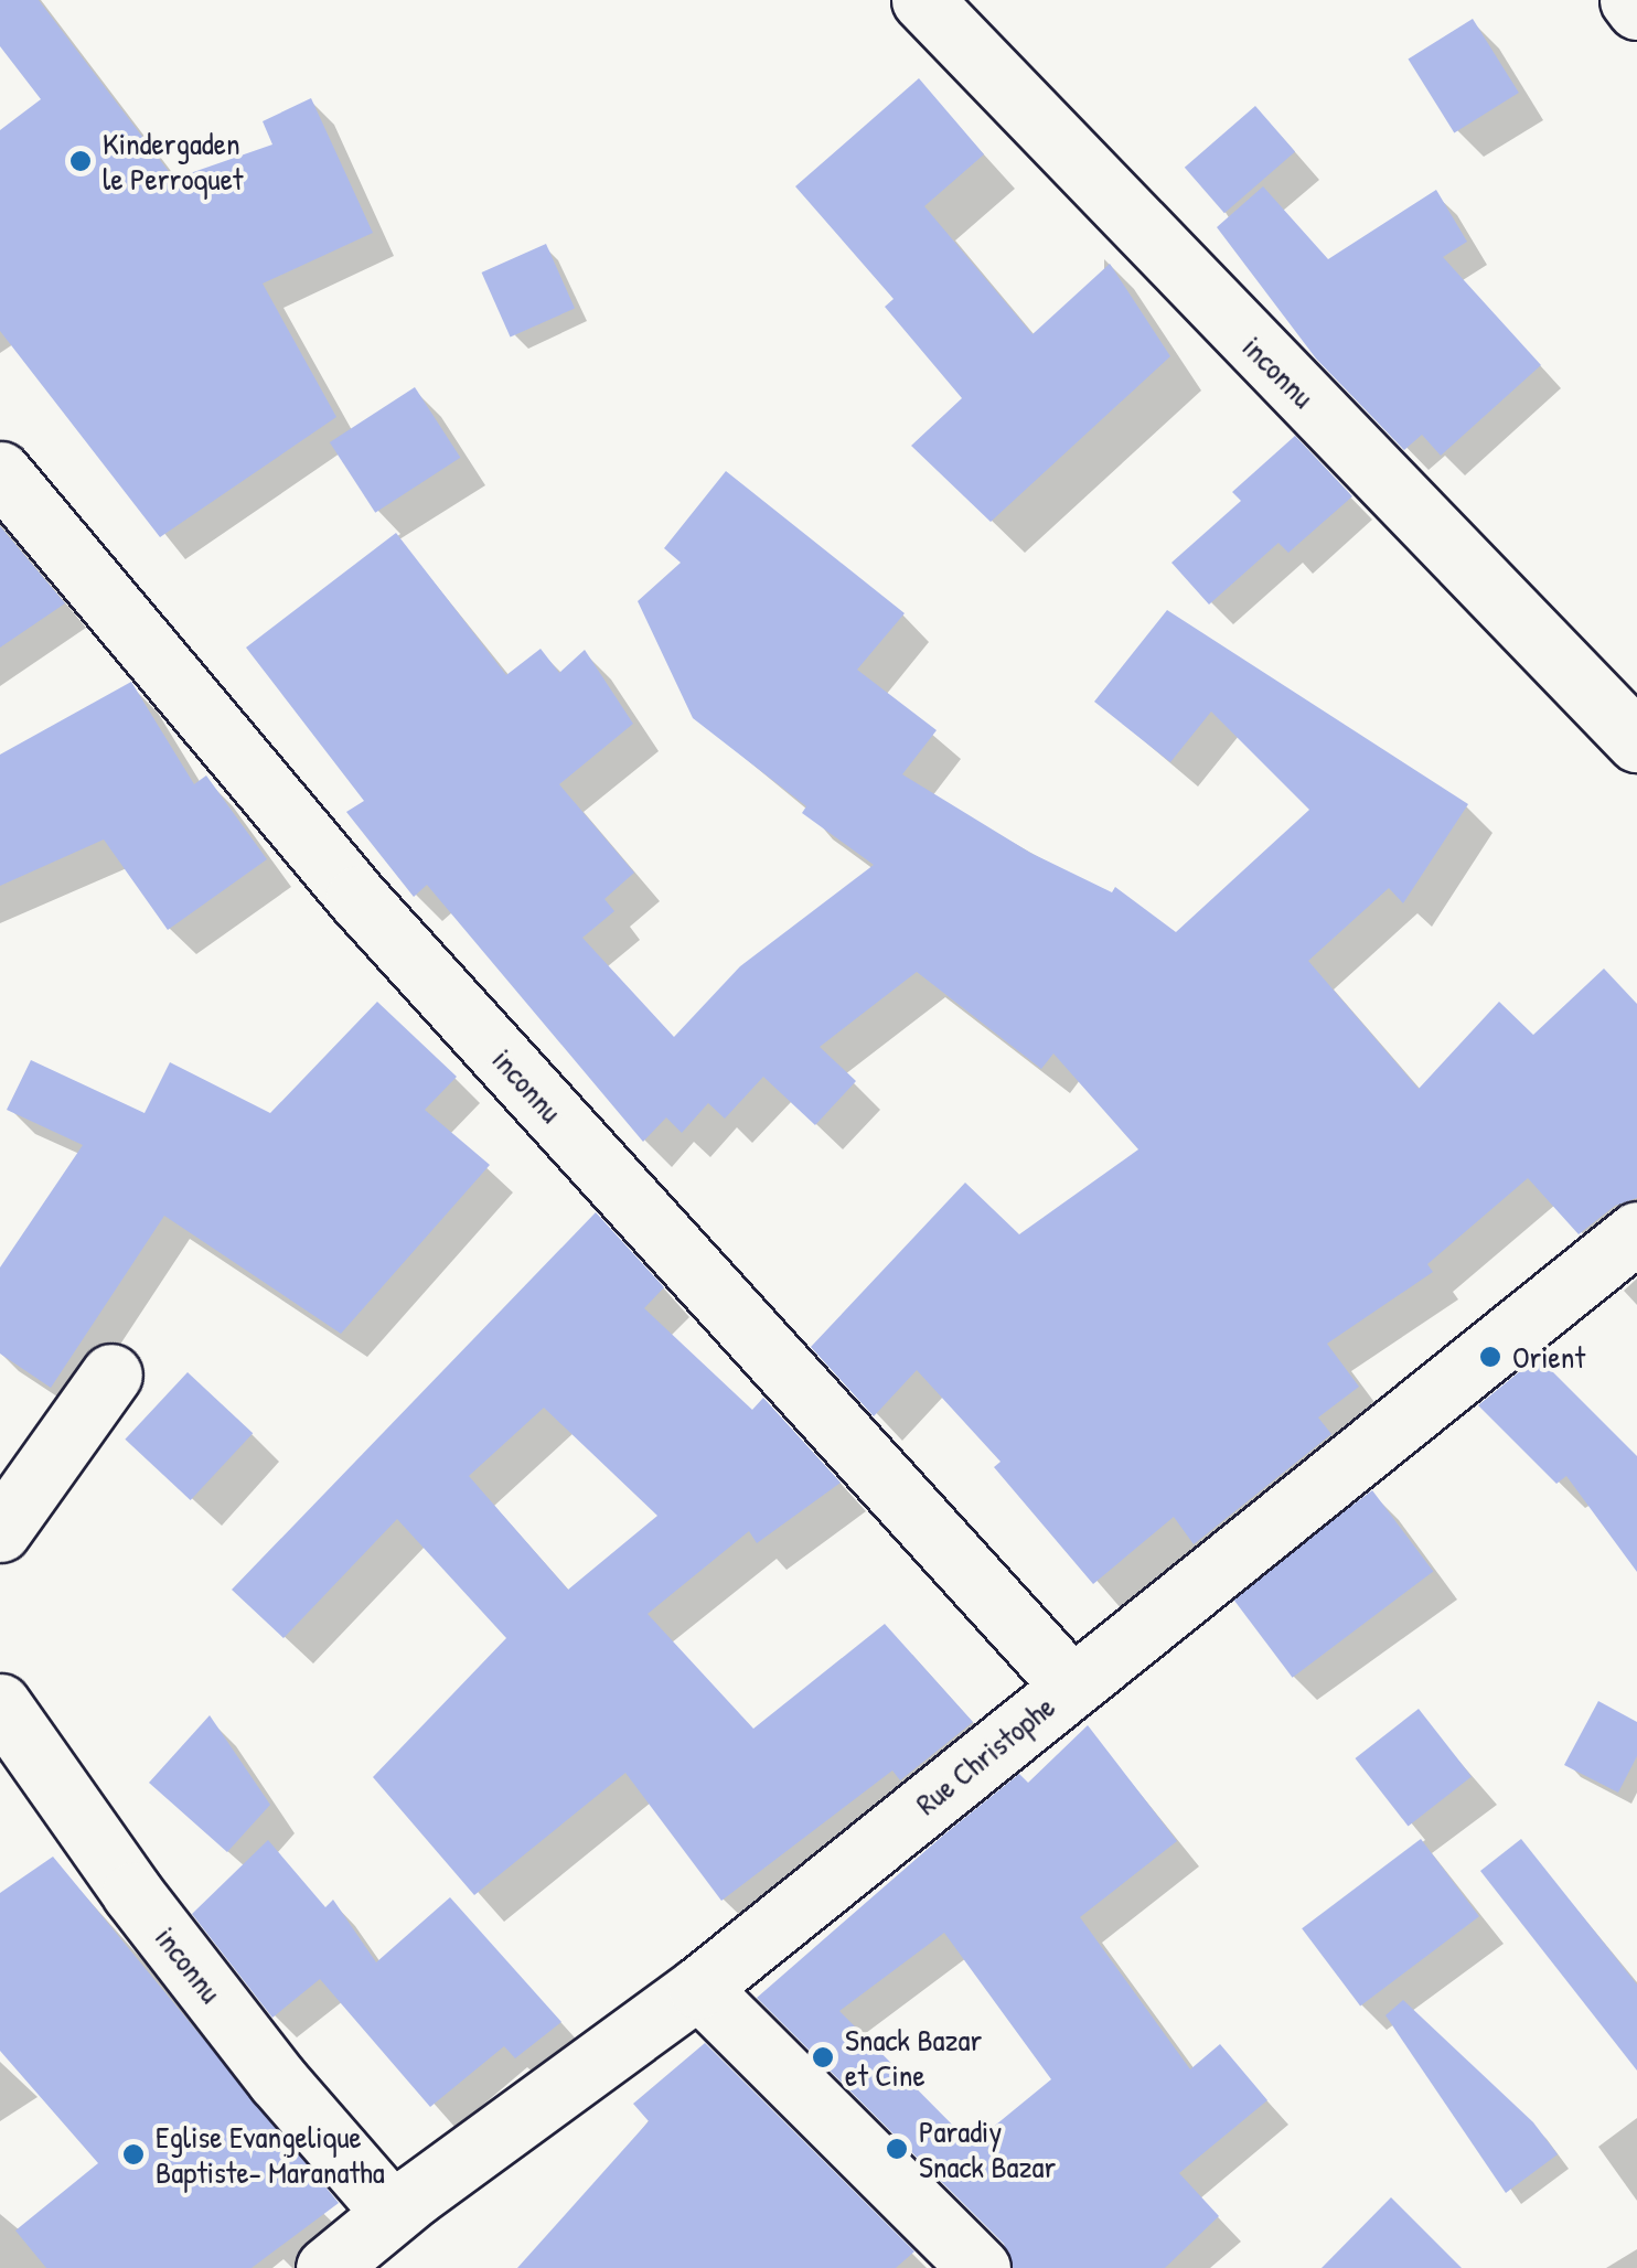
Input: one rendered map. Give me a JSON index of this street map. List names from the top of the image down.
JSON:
{
  "streets": {
    "street": ["inconnu", "Rue Christophe"]
  },
  "crossings": [
    ["inconnu", "Rue Christophe"]
  ],
  "places": [
    "Kindergaden le Perroquet",
    "Orient",
    "Snack Bazar et Cine",
    "Paradiy Snack Bazar",
    "Eglise Evangelique Baptiste- Maranatha"
  ]
}
